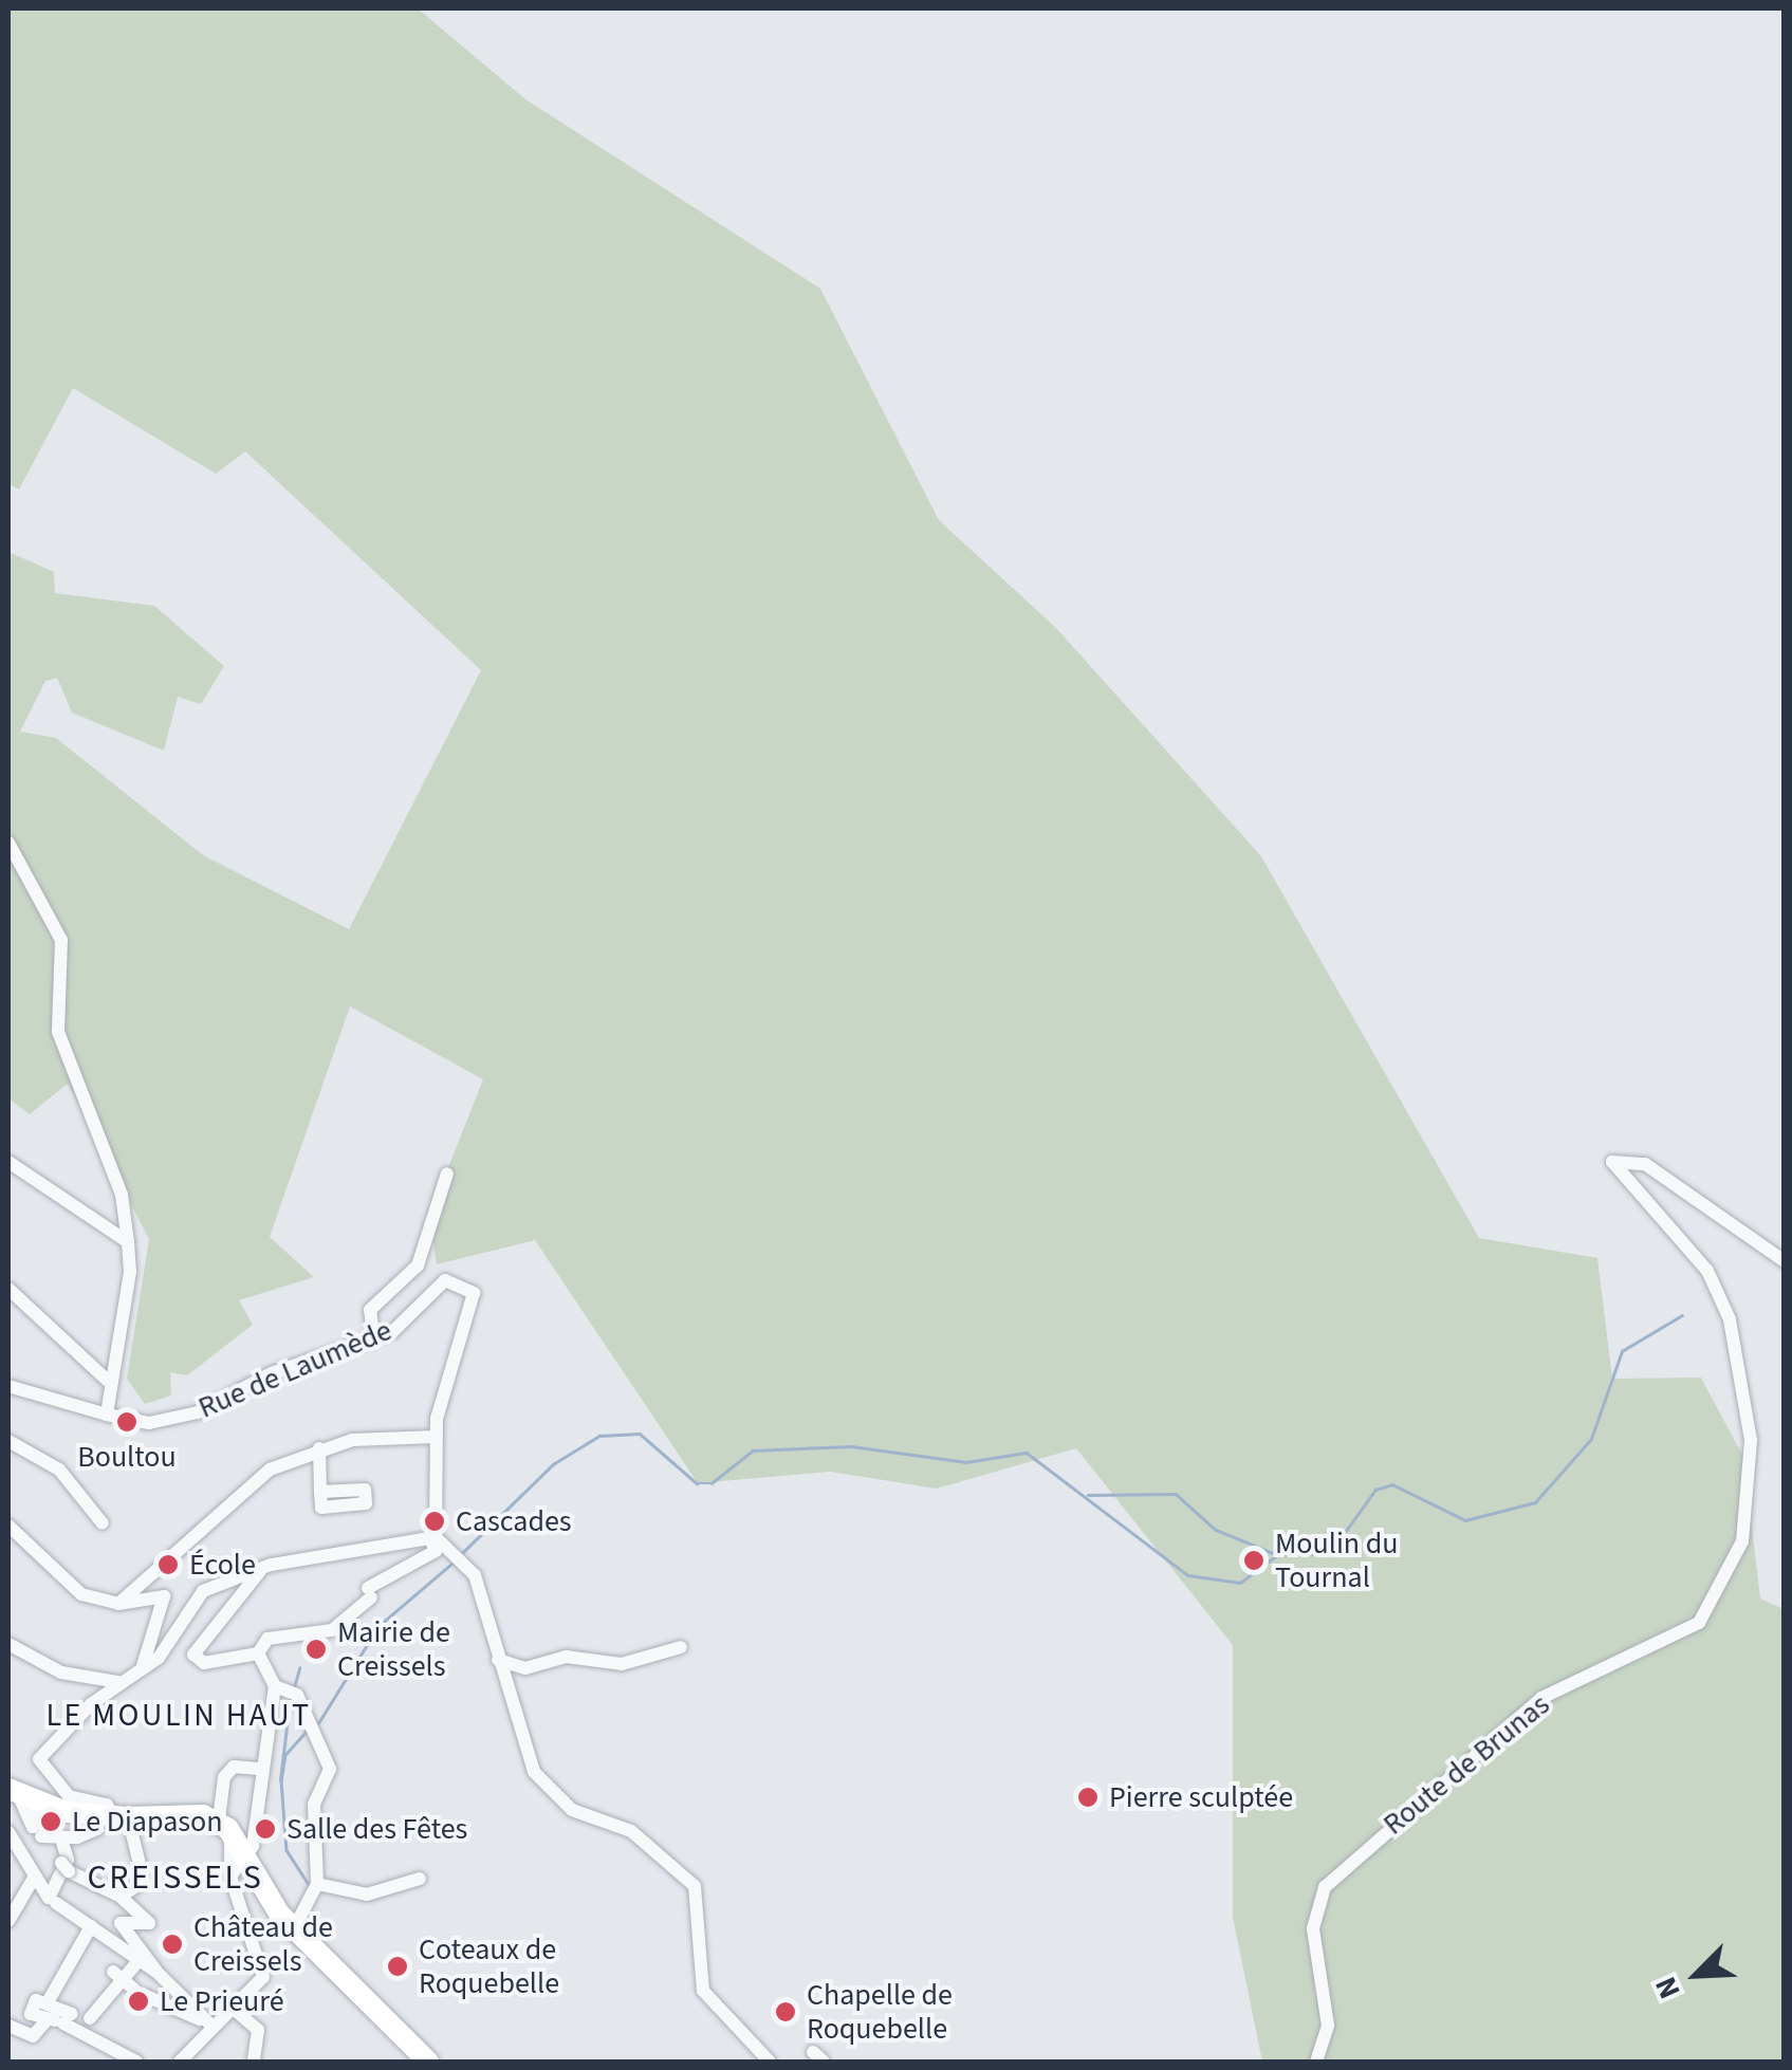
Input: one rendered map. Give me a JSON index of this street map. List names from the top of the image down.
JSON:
{
  "streets": {
    "street": ["Rue de Laumède", "Route de Brunas"]
  },
  "districts": ["LE MOULIN HAUT", "CREISSELS"],
  "places": [
    "Boultou",
    "Cascades",
    "Moulin du Tournal",
    "École",
    "Mairie de Creissels",
    "Pierre sculptée",
    "Le Diapason",
    "Salle des Fêtes",
    "Château de Creissels",
    "Coteaux de Roquebelle",
    "Le Prieuré",
    "Chapelle de Roquebelle"
  ],
  "north": "bottom left"
}
